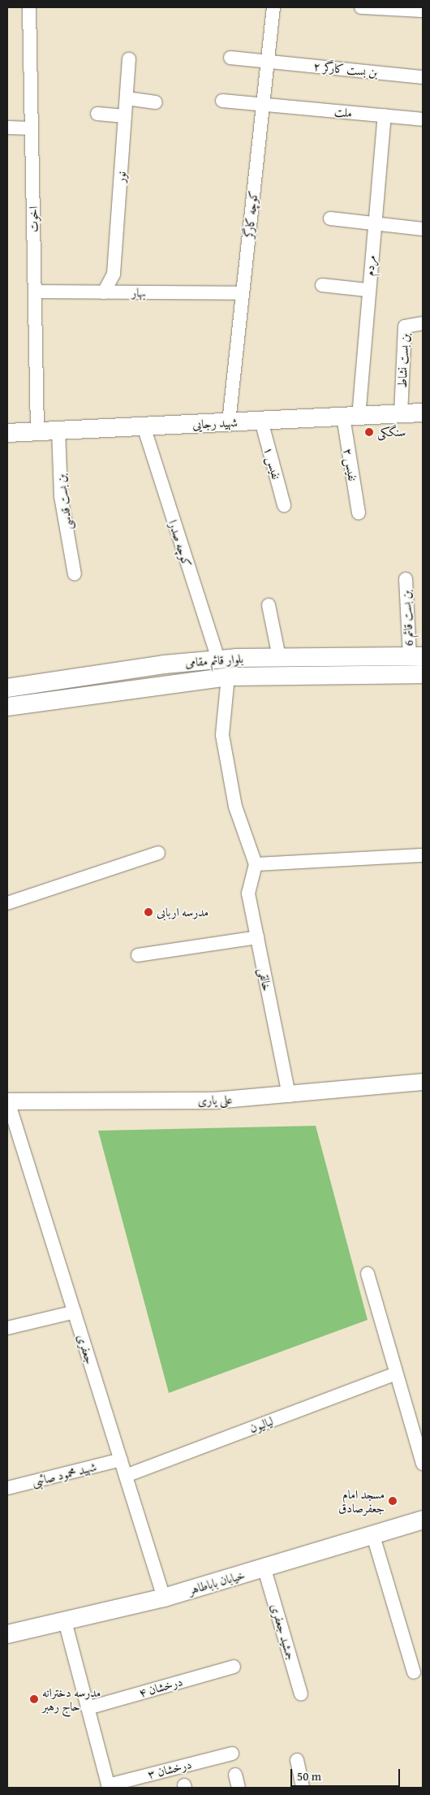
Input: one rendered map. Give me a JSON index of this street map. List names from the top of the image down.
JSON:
{
  "streets": {
    "main road": ["شهید رجایی", "بلوار قائم مقامی", "خیابان باباطاهر"],
    "street": [
      "بن بست کارگر ۲",
      "ملت",
      "نور",
      "کوچه کارگر",
      "اخوت",
      "مردم",
      "بهار",
      "بن بست نشاط",
      "نفیس ‍۱",
      "نفیس ۲",
      "بن بست قدسی",
      "کوچه صدرا",
      "بن بست قائم 6",
      "خالقی",
      "علی یاری",
      "جعفری",
      "لیالیون",
      "شهید محمود صائبی",
      "جمشید جعفری",
      "درخشان ۴",
      "درخشان ۳"
    ]
  },
  "crossings": [
    ["بن بست کارگر ۲", "کوچه کارگر"],
    ["ملت", "کوچه کارگر"],
    ["ملت", "مردم"],
    ["نور", "بهار"],
    ["کوچه کارگر", "بهار"],
    ["کوچه کارگر", "شهید رجایی"],
    ["اخوت", "بهار"],
    ["اخوت", "شهید رجایی"],
    ["مردم", "شهید رجایی"],
    ["مردم", "نفیس ۲"],
    ["بن بست نشاط", "شهید رجایی"],
    ["شهید رجایی", "نفیس ‍۱"],
    ["شهید رجایی", "نفیس ۲"],
    ["شهید رجایی", "بن بست قدسی"],
    ["شهید رجایی", "کوچه صدرا"],
    ["کوچه صدرا", "بلوار قائم مقامی"],
    ["بن بست قائم 6", "بلوار قائم مقامی"],
    ["خالقی", "علی یاری"],
    ["علی یاری", "جعفری"],
    ["جعفری", "لیالیون"],
    ["جعفری", "شهید محمود صائبی"],
    ["جعفری", "خیابان باباطاهر"],
    ["خیابان باباطاهر", "جمشید جعفری"]
  ],
  "places": [
    "سنگکی",
    "مدرسه اربابی",
    "مسجد امام جعفرصادق",
    "مدرسه دخترانه حاج رهبر"
  ],
  "scale_bar": "50 m"
}
